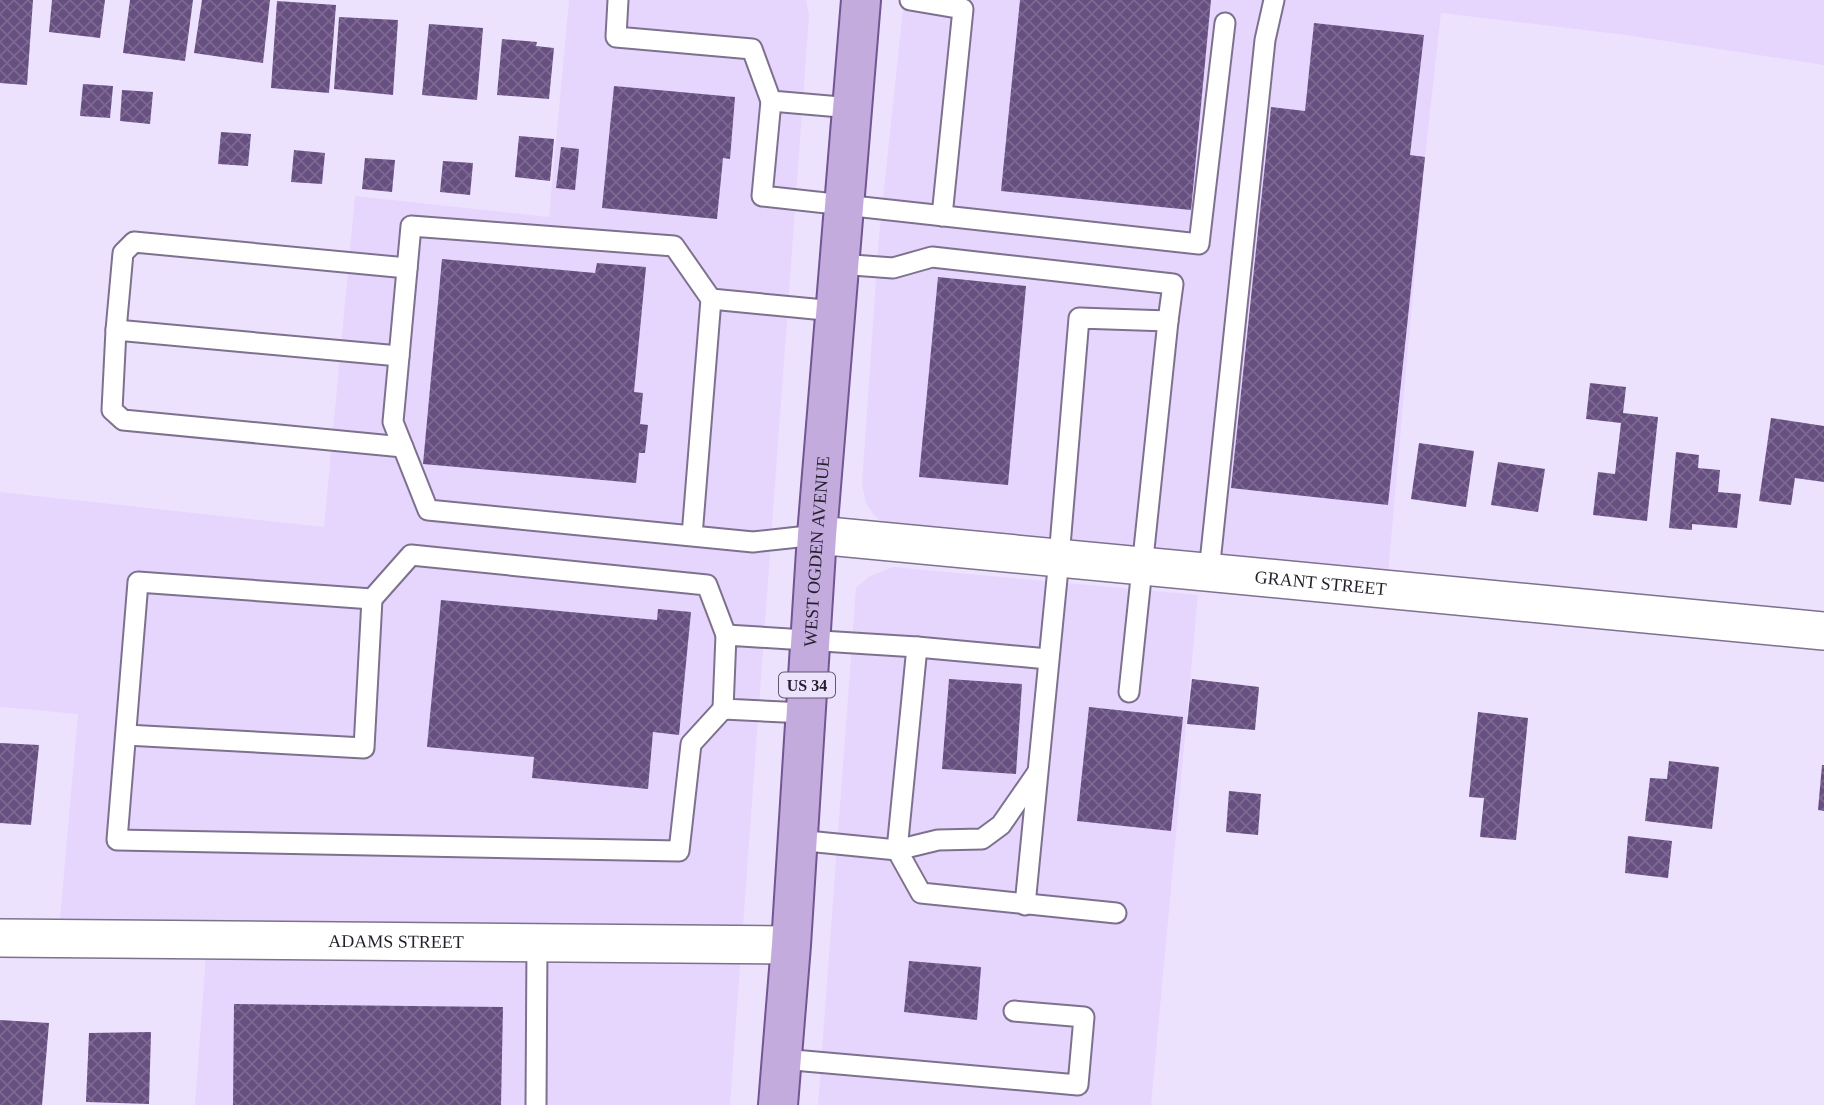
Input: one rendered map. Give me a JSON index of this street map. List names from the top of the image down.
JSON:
{
  "streets": {
    "main road": ["WEST OGDEN AVENUE", "US 34"],
    "street": ["GRANT STREET", "ADAMS STREET"]
  },
  "crossings": [
    ["WEST OGDEN AVENUE", "GRANT STREET"],
    ["WEST OGDEN AVENUE", "ADAMS STREET"]
  ]
}
